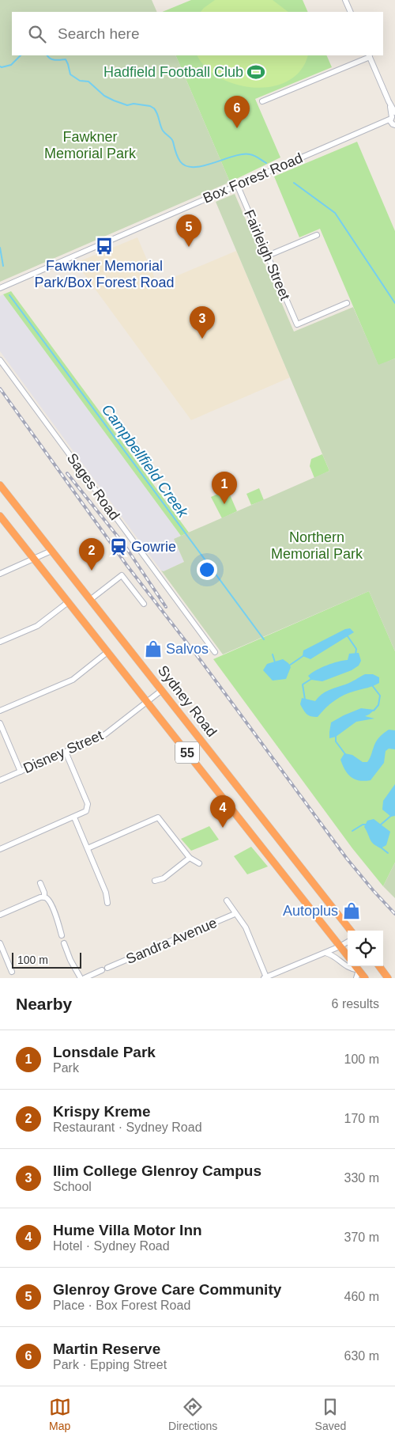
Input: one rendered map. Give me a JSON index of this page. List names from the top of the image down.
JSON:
{
  "streets": {
    "highway": ["Sydney Road", "55"],
    "street": [
      "Box Forest Road",
      "Fairleigh Street",
      "Sages Road",
      "Disney Street",
      "Sandra Avenue"
    ]
  },
  "crossings": [
    ["Box Forest Road", "Fairleigh Street"],
    ["Sydney Road", "Disney Street"],
    ["Disney Street", "55"]
  ],
  "water": ["Campbellfield Creek"],
  "parks": ["Fawkner Memorial Park", "Northern Memorial Park"],
  "places": {
    "sports": ["Hadfield Football Club"],
    "bus stop": ["Fawkner Memorial Park/Box Forest Road"],
    "station": ["Gowrie"],
    "shop": ["Salvos", "Autoplus"]
  },
  "scale_bar": "100 m",
  "page": {
    "search": "Search here",
    "pins": [
      "6",
      "5",
      "3",
      "1",
      "2",
      "4"
    ],
    "scale": "100 m",
    "heading": ["Nearby", "6 results"],
    "list": [
      {
        "mark": "1",
        "name": "Lonsdale Park",
        "note": "Park",
        "value": "100 m"
      },
      {
        "mark": "2",
        "name": "Krispy Kreme",
        "note": "Restaurant · Sydney Road",
        "value": "170 m"
      },
      {
        "mark": "3",
        "name": "Ilim College Glenroy Campus",
        "note": "School",
        "value": "330 m"
      },
      {
        "mark": "4",
        "name": "Hume Villa Motor Inn",
        "note": "Hotel · Sydney Road",
        "value": "370 m"
      },
      {
        "mark": "5",
        "name": "Glenroy Grove Care Community",
        "note": "Place · Box Forest Road",
        "value": "460 m"
      },
      {
        "mark": "6",
        "name": "Martin Reserve",
        "note": "Park · Epping Street",
        "value": "630 m"
      }
    ],
    "nav": ["Map", "Directions", "Saved"]
  }
}
